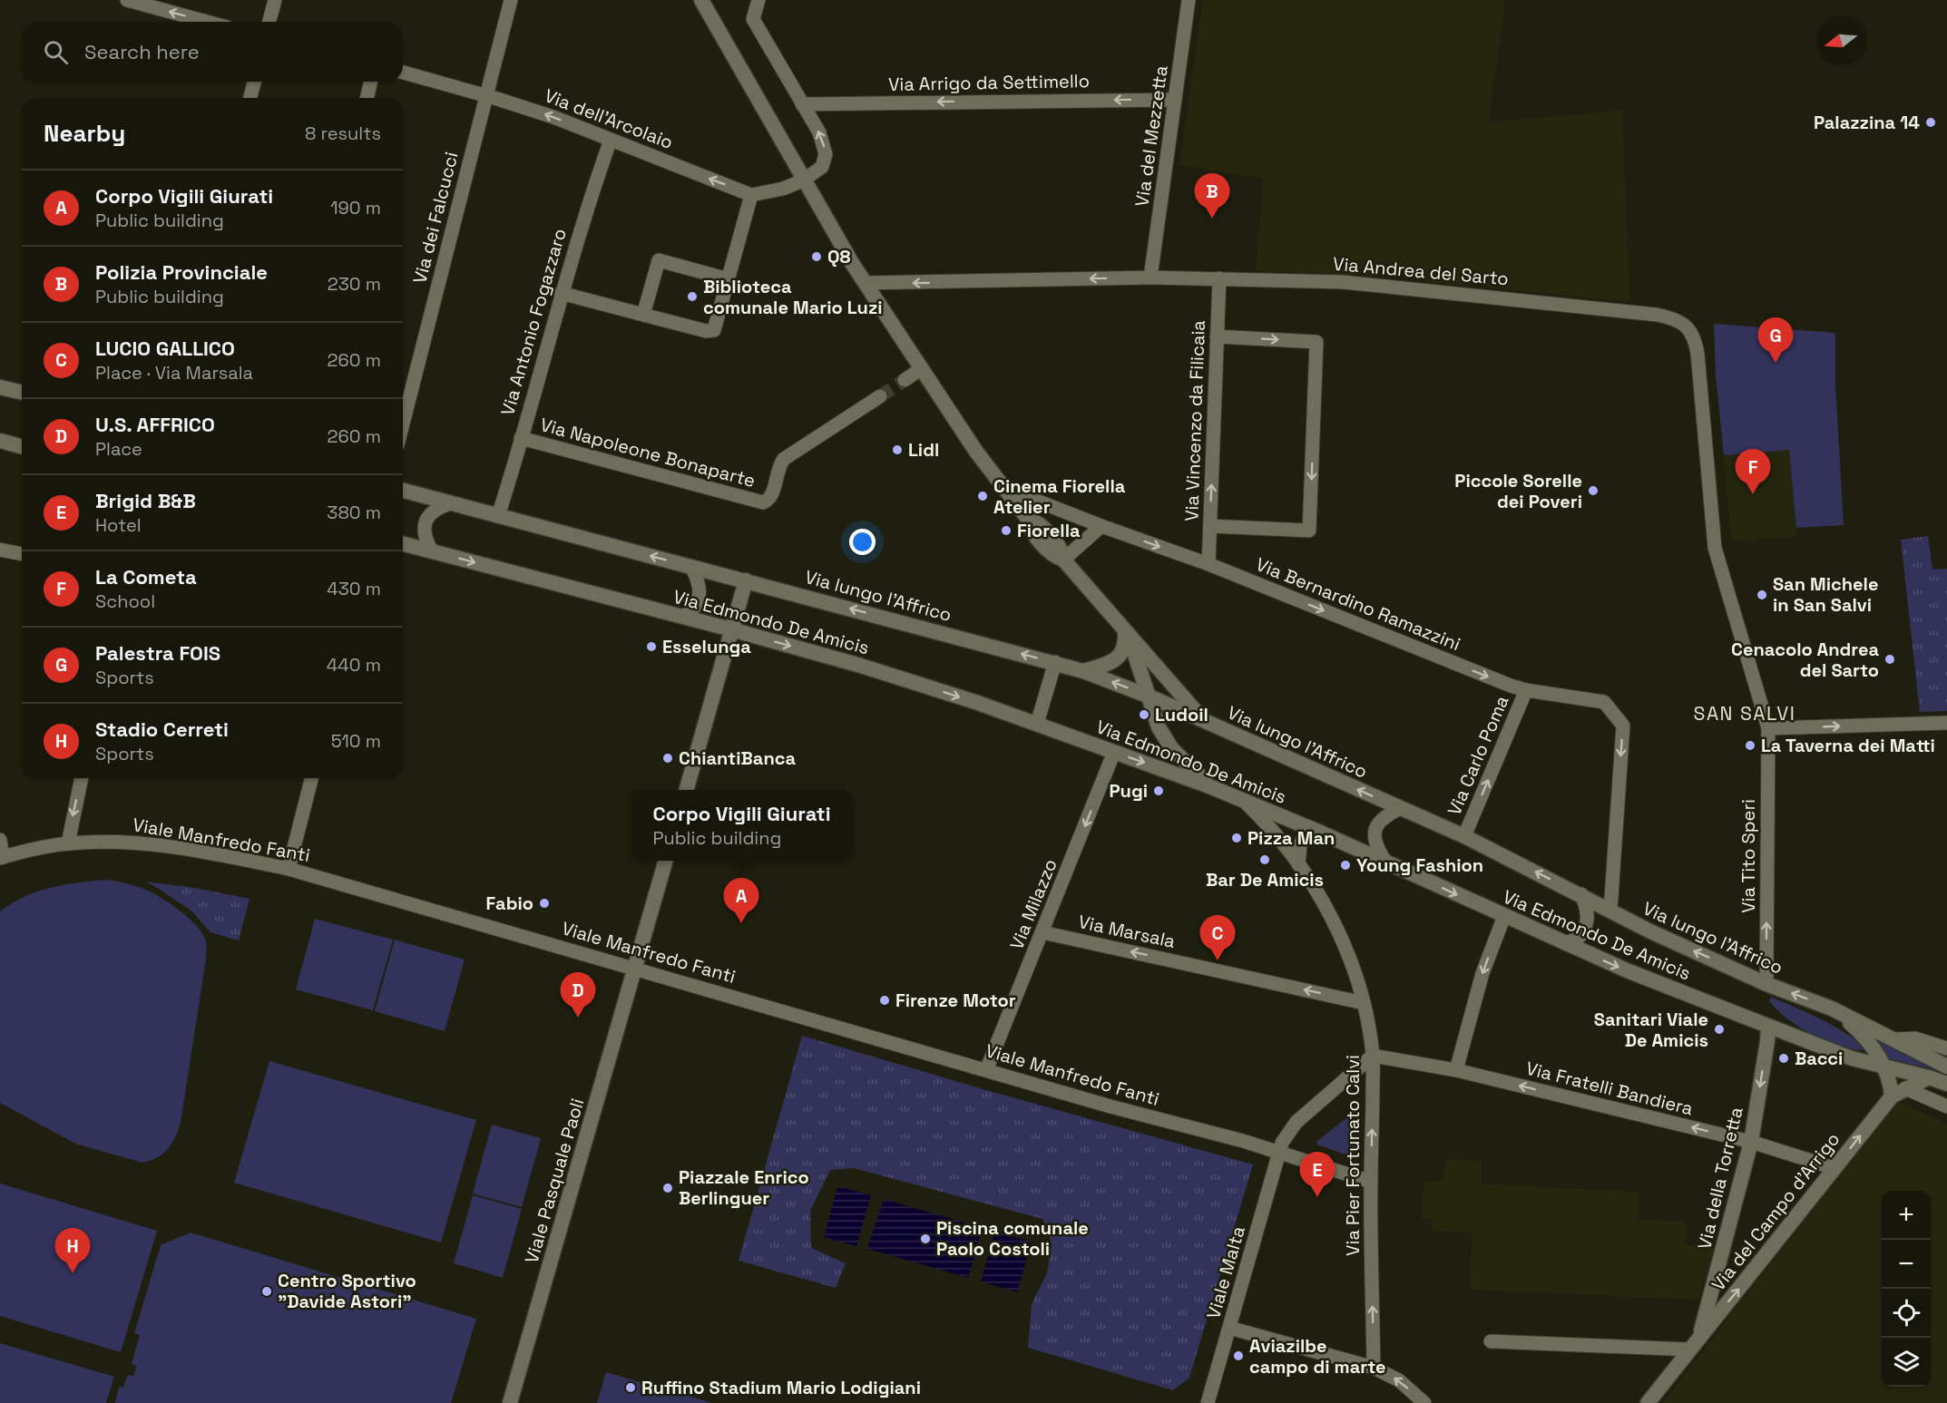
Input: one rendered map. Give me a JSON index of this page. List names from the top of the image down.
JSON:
{
  "streets": {
    "street": [
      "Via Arrigo da Settimello",
      "Via dell'Arcolaio",
      "Via del Mezzetta",
      "Via dei Falcucci",
      "Via Andrea del Sarto",
      "Via Antonio Fogazzaro",
      "Via Vincenzo da Filicaia",
      "Via Napoleone Bonaparte",
      "Via lungo l'Affrico",
      "Via Bernardino Ramazzini",
      "Via Edmondo De Amicis",
      "Via Carlo Poma",
      "Viale Manfredo Fanti",
      "Via Tito Speri",
      "Via Milazzo",
      "Via Marsala",
      "Via Fratelli Bandiera",
      "Via Pier Fortunato Calvi",
      "Via della Torretta",
      "Viale Pasquale Paoli",
      "Via del Campo d'Arrigo",
      "Viale Malta"
    ]
  },
  "crossings": [
    ["Via Arrigo da Settimello", "Via del Mezzetta"],
    ["Via dell'Arcolaio", "Via dei Falcucci"],
    ["Via dell'Arcolaio", "Via Antonio Fogazzaro"],
    ["Via del Mezzetta", "Via Andrea del Sarto"],
    ["Via Andrea del Sarto", "Via Vincenzo da Filicaia"],
    ["Via Andrea del Sarto", "Via Tito Speri"],
    ["Via Antonio Fogazzaro", "Via Napoleone Bonaparte"],
    ["Via Antonio Fogazzaro", "Via lungo l'Affrico"],
    ["Via Vincenzo da Filicaia", "Via Bernardino Ramazzini"],
    ["Via lungo l'Affrico", "Via Bernardino Ramazzini"],
    ["Via lungo l'Affrico", "Via Edmondo De Amicis"],
    ["Via lungo l'Affrico", "Via Carlo Poma"],
    ["Via lungo l'Affrico", "Via Tito Speri"],
    ["Via Bernardino Ramazzini", "Via Carlo Poma"],
    ["Via Edmondo De Amicis", "Via Milazzo"],
    ["Via Edmondo De Amicis", "Via Pier Fortunato Calvi"],
    ["Via Edmondo De Amicis", "Via della Torretta"],
    ["Via Edmondo De Amicis", "Via del Campo d'Arrigo"],
    ["Viale Manfredo Fanti", "Via Milazzo"],
    ["Viale Manfredo Fanti", "Via Pier Fortunato Calvi"],
    ["Viale Manfredo Fanti", "Viale Pasquale Paoli"],
    ["Viale Manfredo Fanti", "Viale Malta"],
    ["Via Milazzo", "Via Marsala"],
    ["Via Marsala", "Via Pier Fortunato Calvi"],
    ["Via Fratelli Bandiera", "Via Pier Fortunato Calvi"],
    ["Via Fratelli Bandiera", "Via della Torretta"],
    ["Via Fratelli Bandiera", "Via del Campo d'Arrigo"],
    ["Via Fratelli Bandiera", "Viale Malta"],
    ["Via Pier Fortunato Calvi", "Viale Malta"],
    ["Via della Torretta", "Via del Campo d'Arrigo"]
  ],
  "one_way": [
    "Via Arrigo da Settimello",
    "Via dell'Arcolaio",
    "Via Vincenzo da Filicaia",
    "Via lungo l'Affrico",
    "Via Bernardino Ramazzini",
    "Via Edmondo De Amicis",
    "Via Carlo Poma",
    "Via Tito Speri",
    "Via Milazzo",
    "Via Marsala",
    "Via Fratelli Bandiera",
    "Via Pier Fortunato Calvi",
    "Via della Torretta",
    "Via del Campo d'Arrigo"
  ],
  "districts": ["SAN SALVI"],
  "places": [
    "Palazzina 14",
    "Q8",
    "Biblioteca comunale Mario Luzi",
    "Lidl",
    "Piccole Sorelle dei Poveri",
    "Cinema Fiorella Atelier",
    "Fiorella",
    "San Michele in San Salvi",
    "Esselunga",
    "Cenacolo Andrea del Sarto",
    "Ludoil",
    "La Taverna dei Matti",
    "ChiantiBanca",
    "Pugi",
    "Pizza Man",
    "Bar De Amicis",
    "Young Fashion",
    "Fabio",
    "Firenze Motor",
    "Sanitari Viale De Amicis",
    "Bacci",
    "Piazzale Enrico Berlinguer",
    "Piscina comunale Paolo Costoli",
    "Centro Sportivo \"Davide Astori\"",
    "Aviazilbe campo di marte",
    "Ruffino Stadium Mario Lodigiani"
  ],
  "north": "left",
  "page": {
    "search": "Search here",
    "heading": ["Nearby", "8 results"],
    "list": [
      {
        "mark": "A",
        "name": "Corpo Vigili Giurati",
        "note": "Public building",
        "value": "190 m"
      },
      {
        "mark": "B",
        "name": "Polizia Provinciale",
        "note": "Public building",
        "value": "230 m"
      },
      {
        "mark": "C",
        "name": "LUCIO GALLICO",
        "note": "Place · Via Marsala",
        "value": "260 m"
      },
      {
        "mark": "D",
        "name": "U.S. AFFRICO",
        "note": "Place",
        "value": "260 m"
      },
      {
        "mark": "E",
        "name": "Brigid B&B",
        "note": "Hotel",
        "value": "380 m"
      },
      {
        "mark": "F",
        "name": "La Cometa",
        "note": "School",
        "value": "430 m"
      },
      {
        "mark": "G",
        "name": "Palestra FOIS",
        "note": "Sports",
        "value": "440 m"
      },
      {
        "mark": "H",
        "name": "Stadio Cerreti",
        "note": "Sports",
        "value": "510 m"
      }
    ],
    "pins": [
      "B",
      "G",
      "F",
      "A",
      "C",
      "D",
      "E",
      "H"
    ],
    "popup": ["Corpo Vigili Giurati", "Public building"],
    "map_buttons": ["+", "−"]
  }
}
